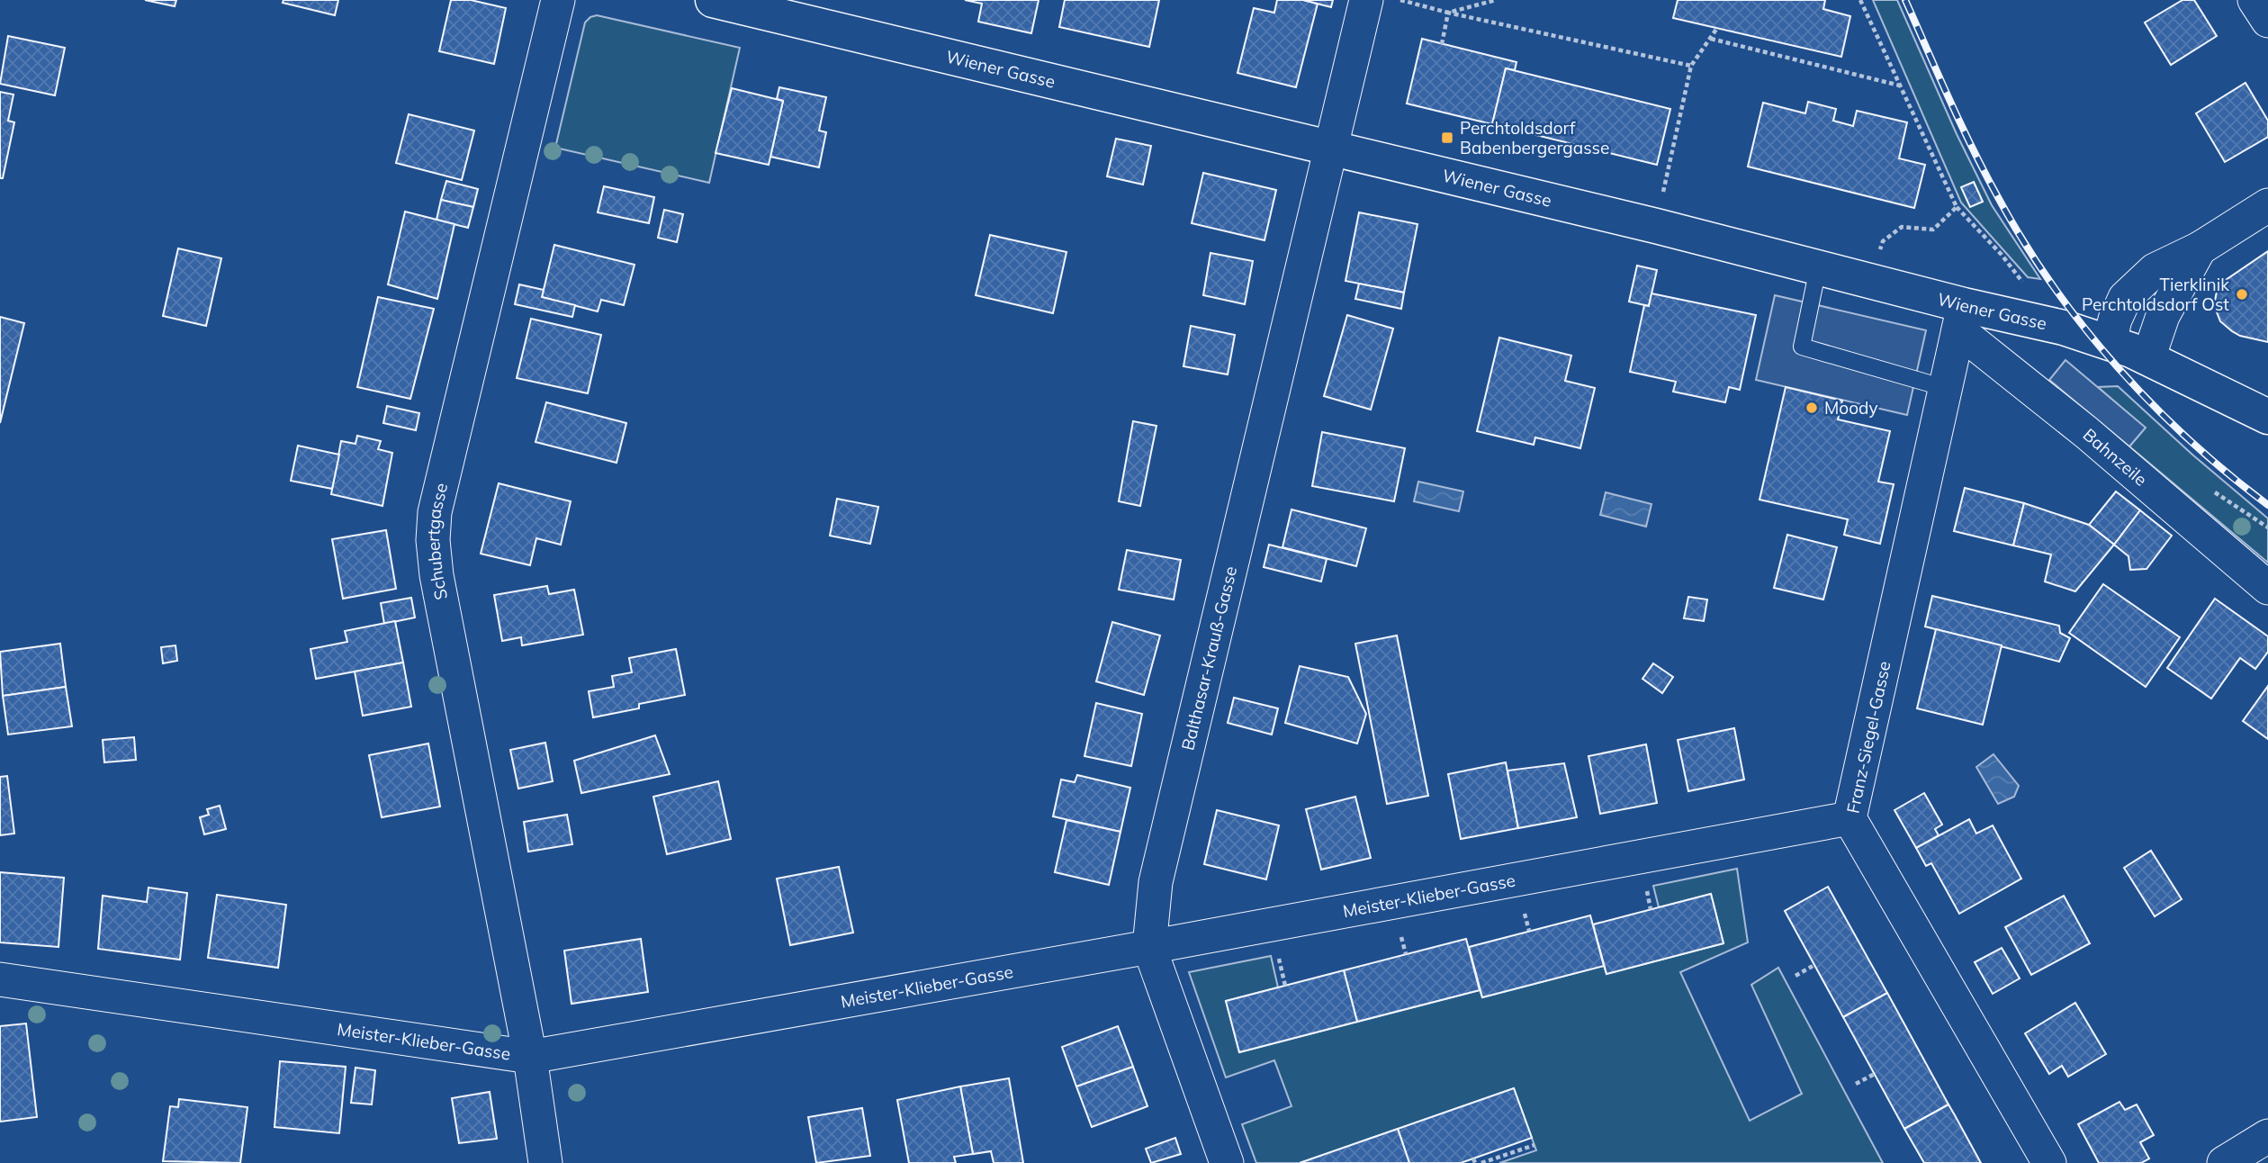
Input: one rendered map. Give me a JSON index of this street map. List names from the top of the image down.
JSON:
{
  "streets": {
    "main road": ["Wiener Gasse"],
    "street": [
      "Bahnzeile",
      "Schubertgasse",
      "Balthasar-Krauß-Gasse",
      "Franz-Siegel-Gasse",
      "Meister-Klieber-Gasse"
    ]
  },
  "crossings": [
    ["Wiener Gasse", "Bahnzeile"],
    ["Wiener Gasse", "Balthasar-Krauß-Gasse"],
    ["Wiener Gasse", "Franz-Siegel-Gasse"],
    ["Bahnzeile", "Franz-Siegel-Gasse"],
    ["Schubertgasse", "Meister-Klieber-Gasse"],
    ["Balthasar-Krauß-Gasse", "Meister-Klieber-Gasse"],
    ["Franz-Siegel-Gasse", "Meister-Klieber-Gasse"]
  ],
  "places": {
    "transit": ["Perchtoldsdorf Babenbergergasse"],
    "other": ["Tierklinik Perchtoldsdorf Ost", "Moody"]
  }
}
